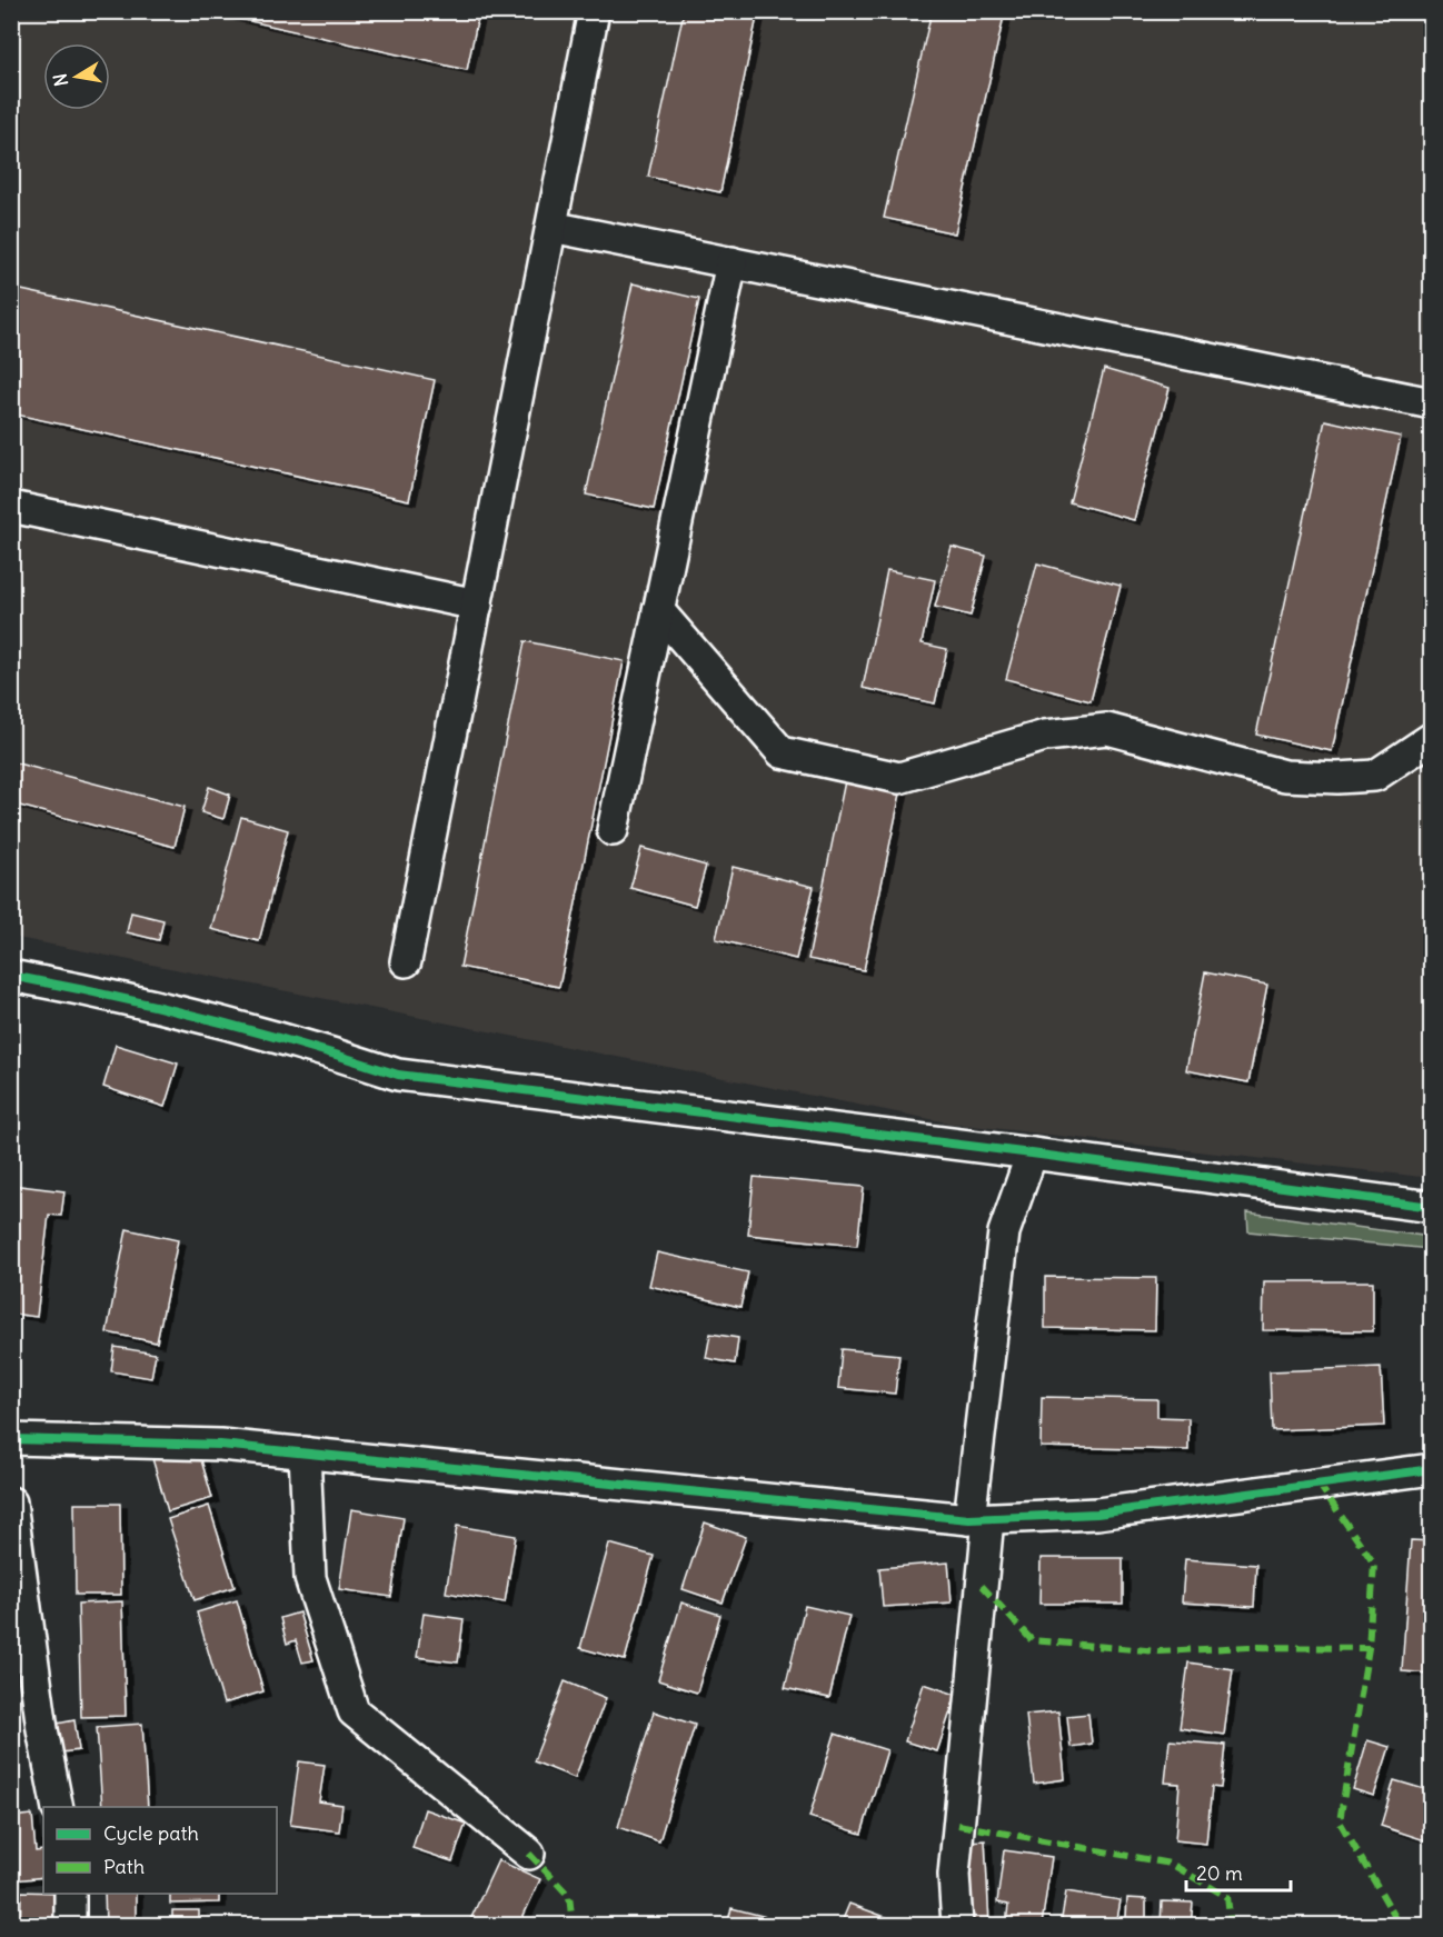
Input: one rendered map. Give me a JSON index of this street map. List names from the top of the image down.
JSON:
{
  "legend": ["Cycle path", "Path"],
  "scale_bar": "20 m",
  "north": "left"
}
